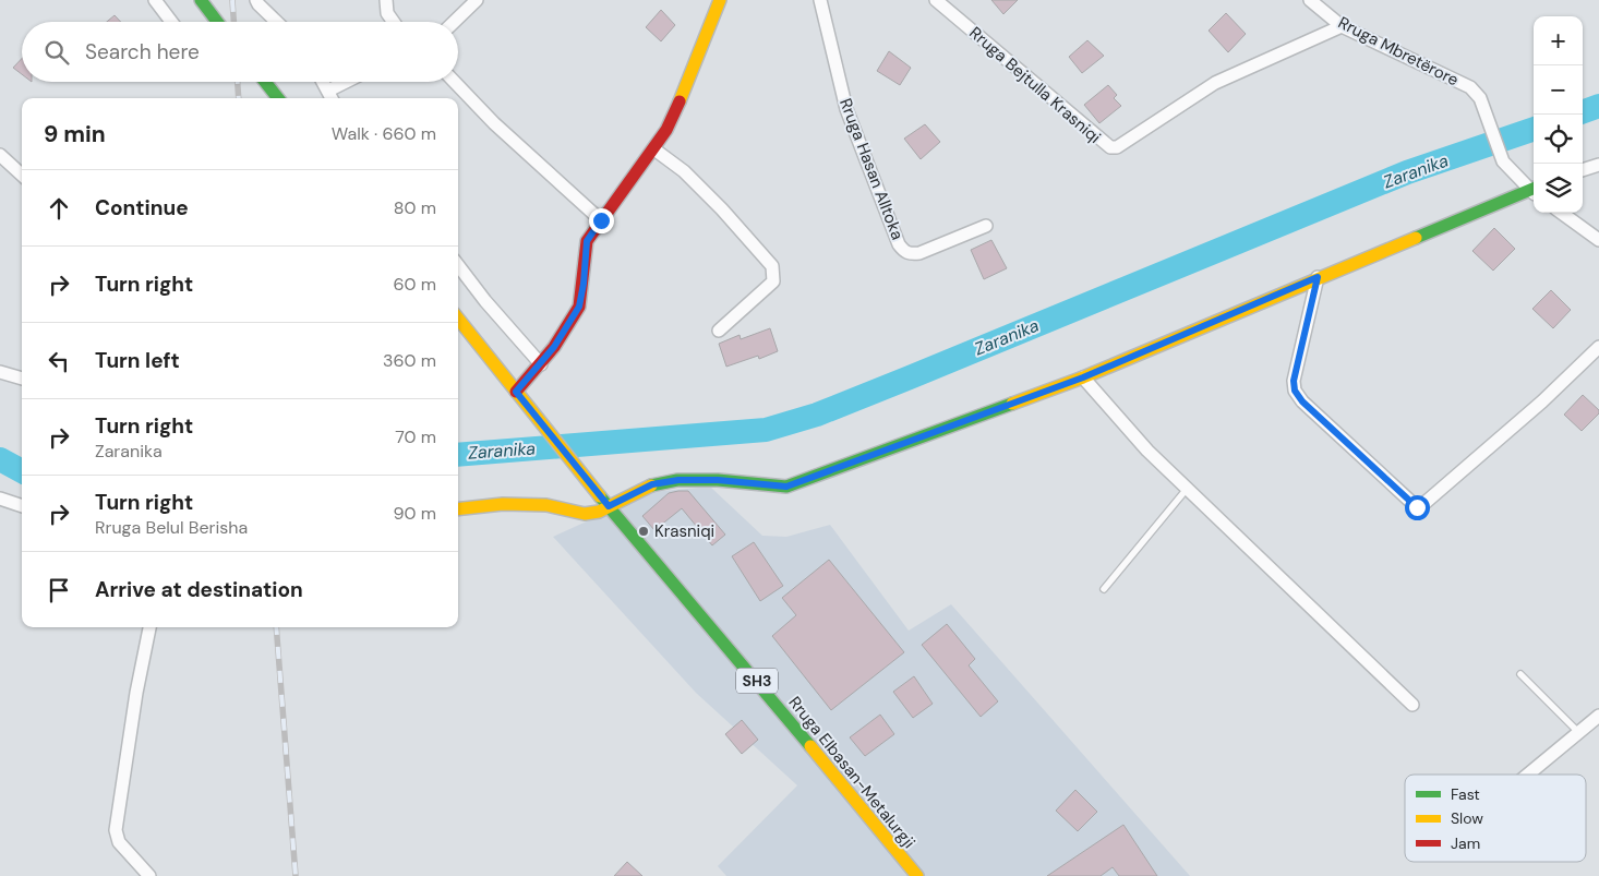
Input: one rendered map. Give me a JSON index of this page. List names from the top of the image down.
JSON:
{
  "streets": {
    "street": [
      "Rruga Mbretërore",
      "Rruga Bejtulla Krasniqi",
      "Rruga Hasan Alltoka",
      "SH3",
      "Rruga Elbasan-Metalurgji"
    ]
  },
  "crossings": [
    ["Rruga Mbretërore", "Rruga Bejtulla Krasniqi"],
    ["SH3", "Rruga Elbasan-Metalurgji"]
  ],
  "water": ["Zaranika"],
  "places": ["Krasniqi"],
  "legend": ["Fast", "Slow", "Jam"],
  "page": {
    "map_buttons": ["+", "−"],
    "search": "Search here",
    "heading": ["9 min", "Walk · 660 m"],
    "list": [
      ["Continue", "80 m"],
      ["Turn right", "60 m"],
      ["Turn left", "360 m"],
      ["Turn right", "Zaranika", "70 m"],
      ["Turn right", "Rruga Belul Berisha", "90 m"],
      "Arrive at destination"
    ]
  }
}
